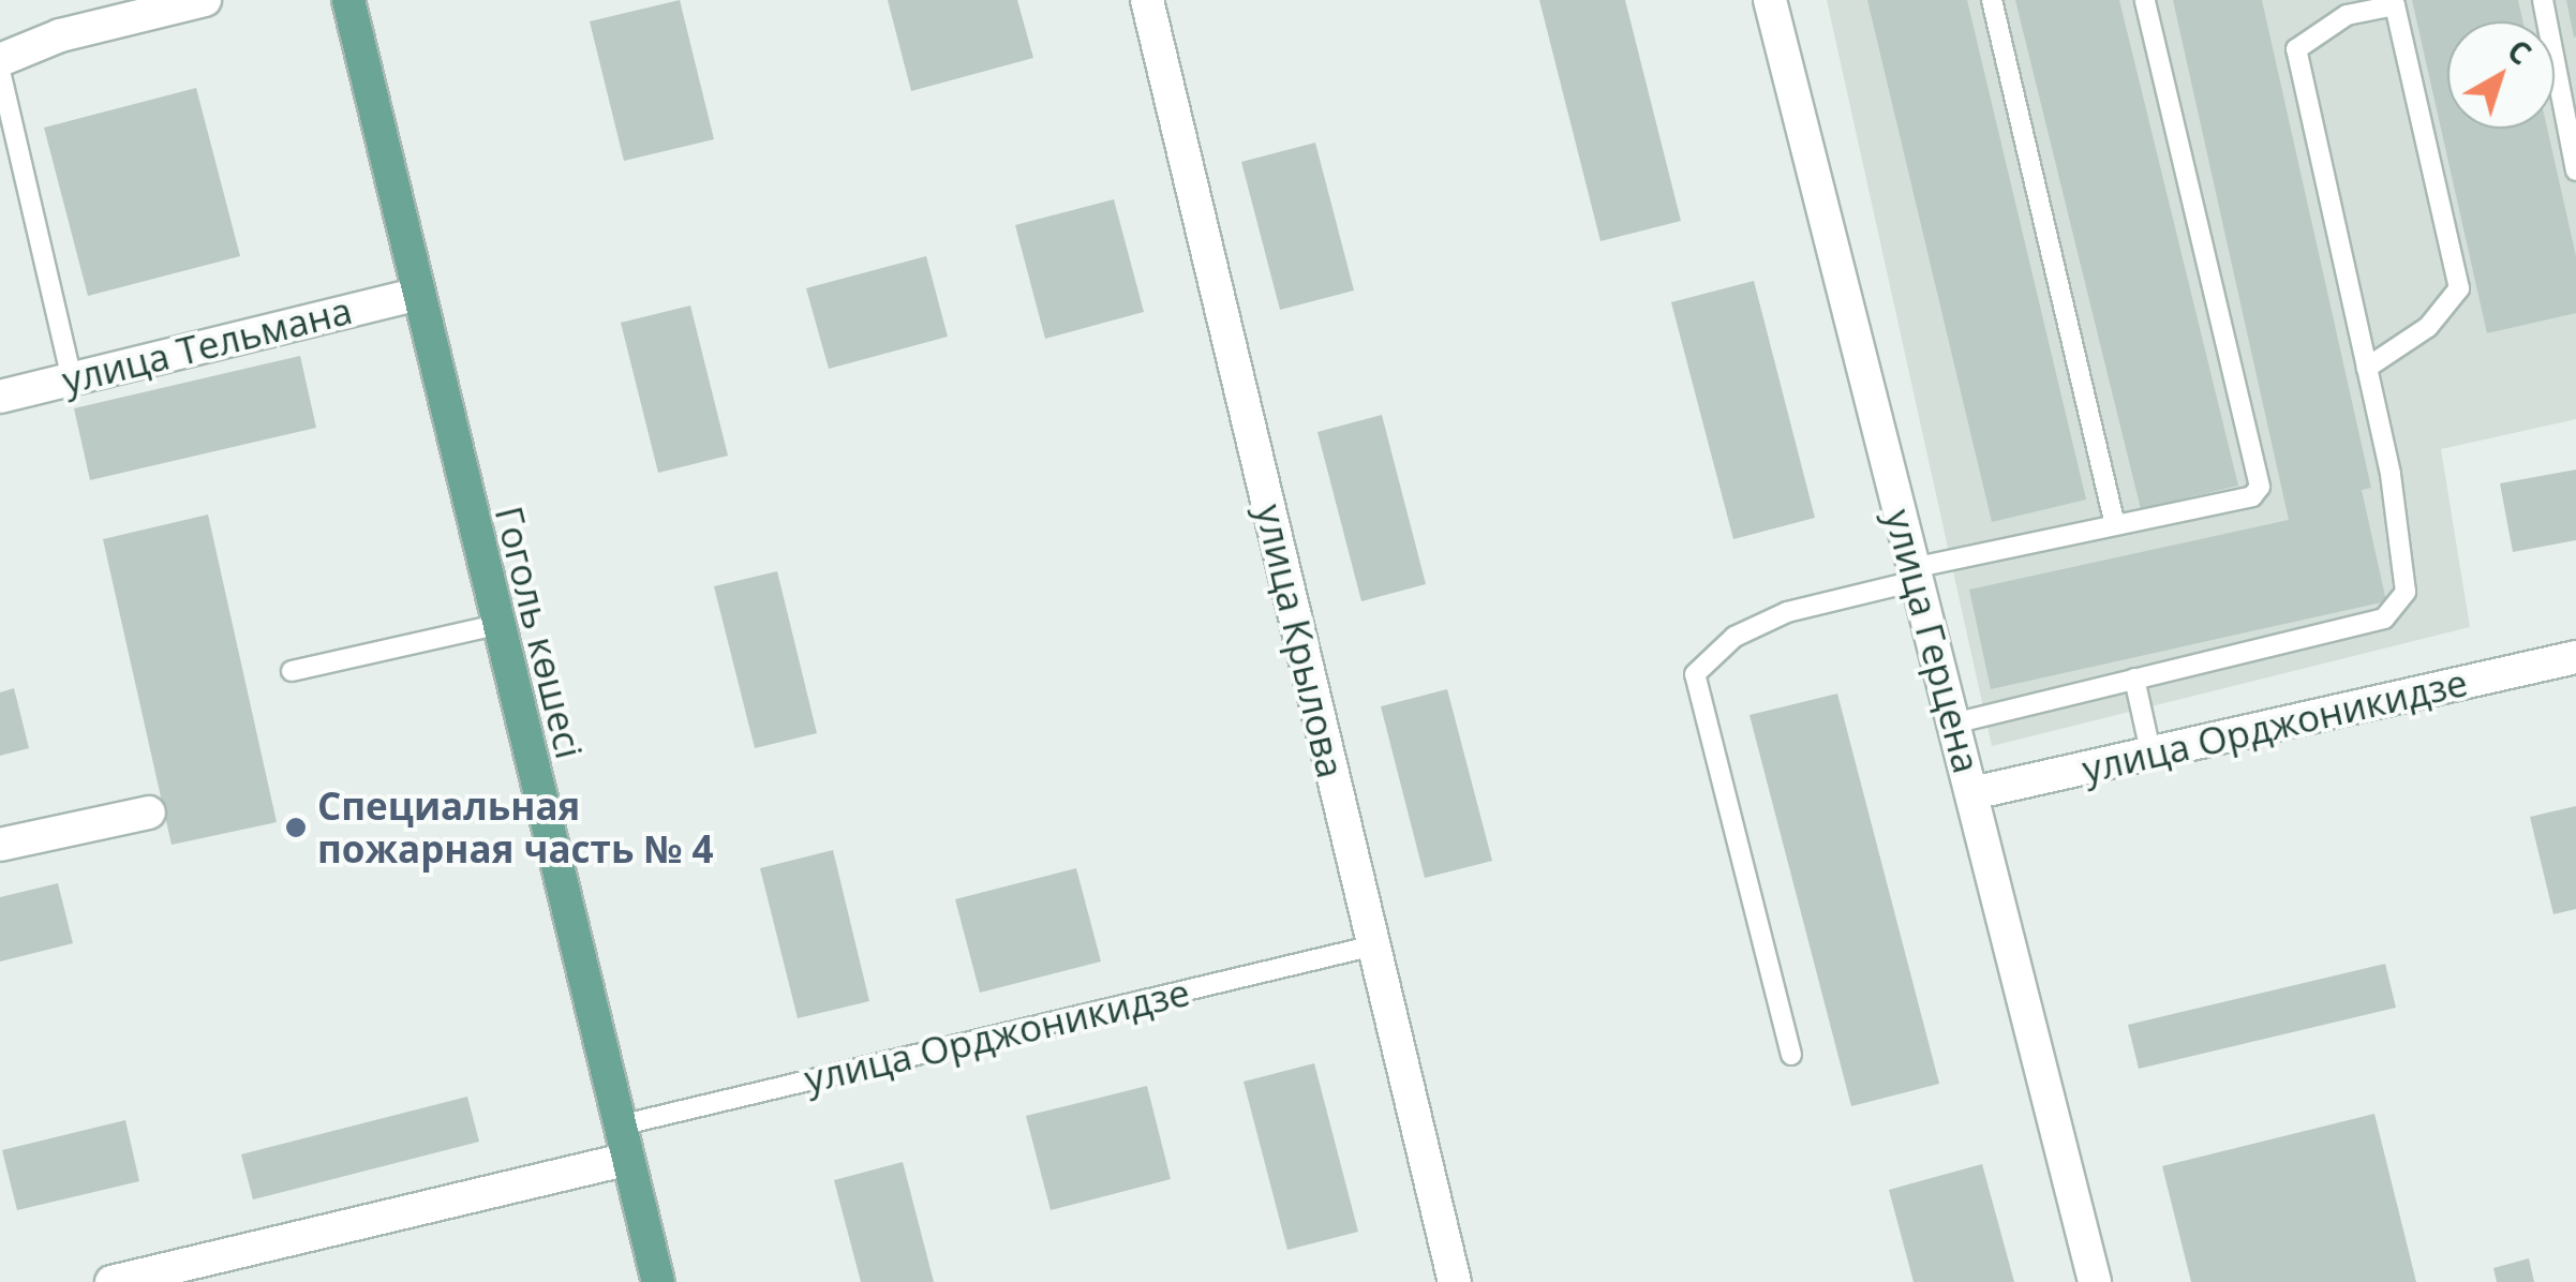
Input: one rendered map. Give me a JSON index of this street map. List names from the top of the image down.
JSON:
{
  "streets": {
    "main road": ["Гоголь көшесі"],
    "street": [
      "улица Тельмана",
      "улица Крылова",
      "улица Герцена",
      "улица Орджоникидзе"
    ]
  },
  "crossings": [
    ["улица Тельмана", "Гоголь көшесі"],
    ["Гоголь көшесі", "улица Орджоникидзе"],
    ["улица Крылова", "улица Орджоникидзе"],
    ["улица Герцена", "улица Орджоникидзе"]
  ],
  "places": ["Специальная пожарная часть № 4"],
  "north": "top right"
}
